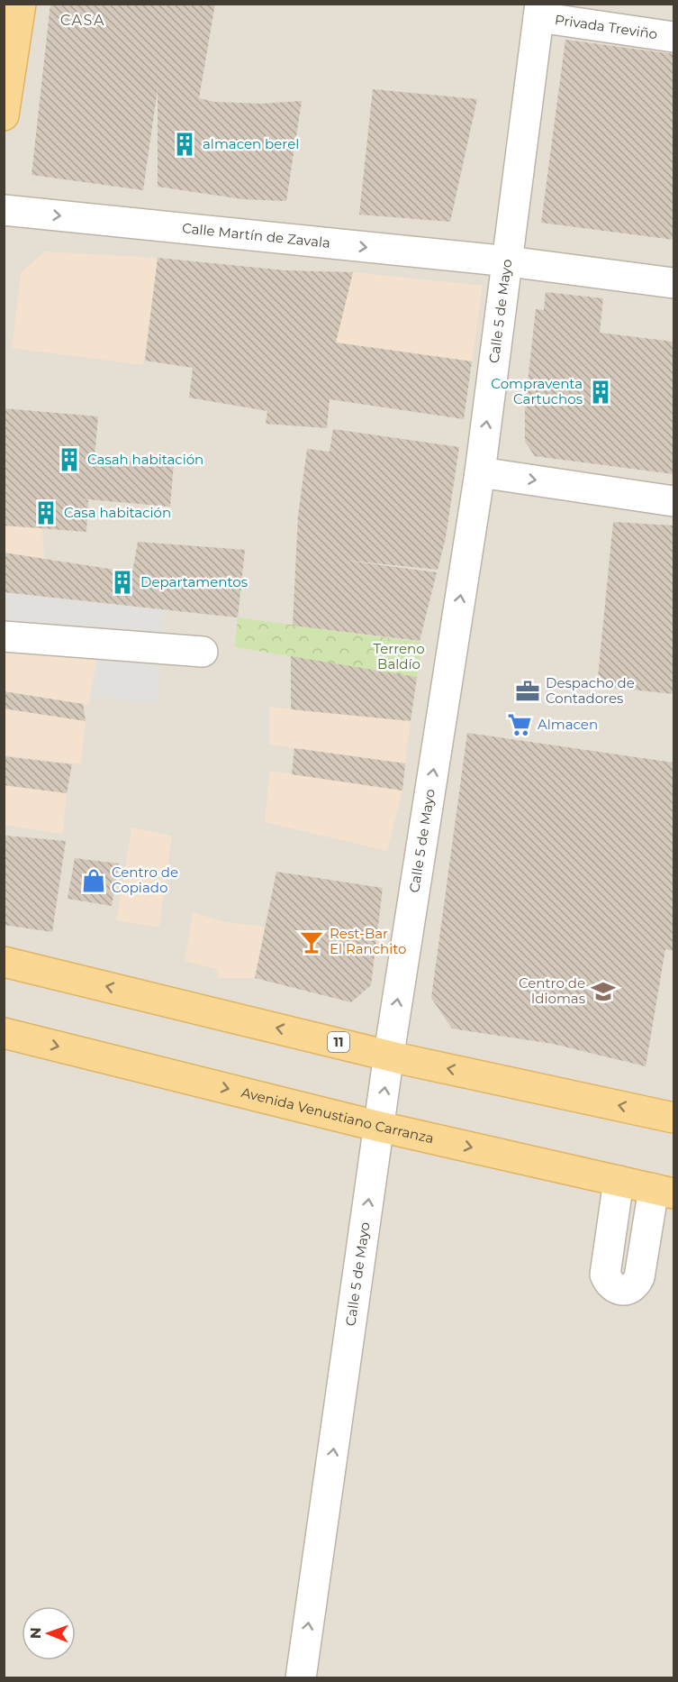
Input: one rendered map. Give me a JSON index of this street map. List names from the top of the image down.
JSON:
{
  "streets": {
    "main road": ["11", "Avenida Venustiano Carranza"],
    "street": ["Privada Treviño", "Calle Martín de Zavala", "Calle 5 de Mayo"]
  },
  "crossings": [
    ["Privada Treviño", "Calle 5 de Mayo"],
    ["Calle Martín de Zavala", "Calle 5 de Mayo"],
    ["Calle 5 de Mayo", "11"],
    ["Calle 5 de Mayo", "Avenida Venustiano Carranza"]
  ],
  "one_way": ["Calle Martín de Zavala", "Calle 5 de Mayo"],
  "districts": ["CASA"],
  "parks": ["Terreno Baldío"],
  "places": {
    "building": [
      "almacen berel",
      "Compraventa Cartuchos",
      "Casah habitación",
      "Casa habitación",
      "Departamentos"
    ],
    "office": ["Despacho de Contadores"],
    "supermarket": ["Almacen"],
    "shop": ["Centro de Copiado"],
    "bar": ["Rest-Bar El Ranchito"],
    "school or university": ["Centro de Idiomas"]
  },
  "north": "left"
}
